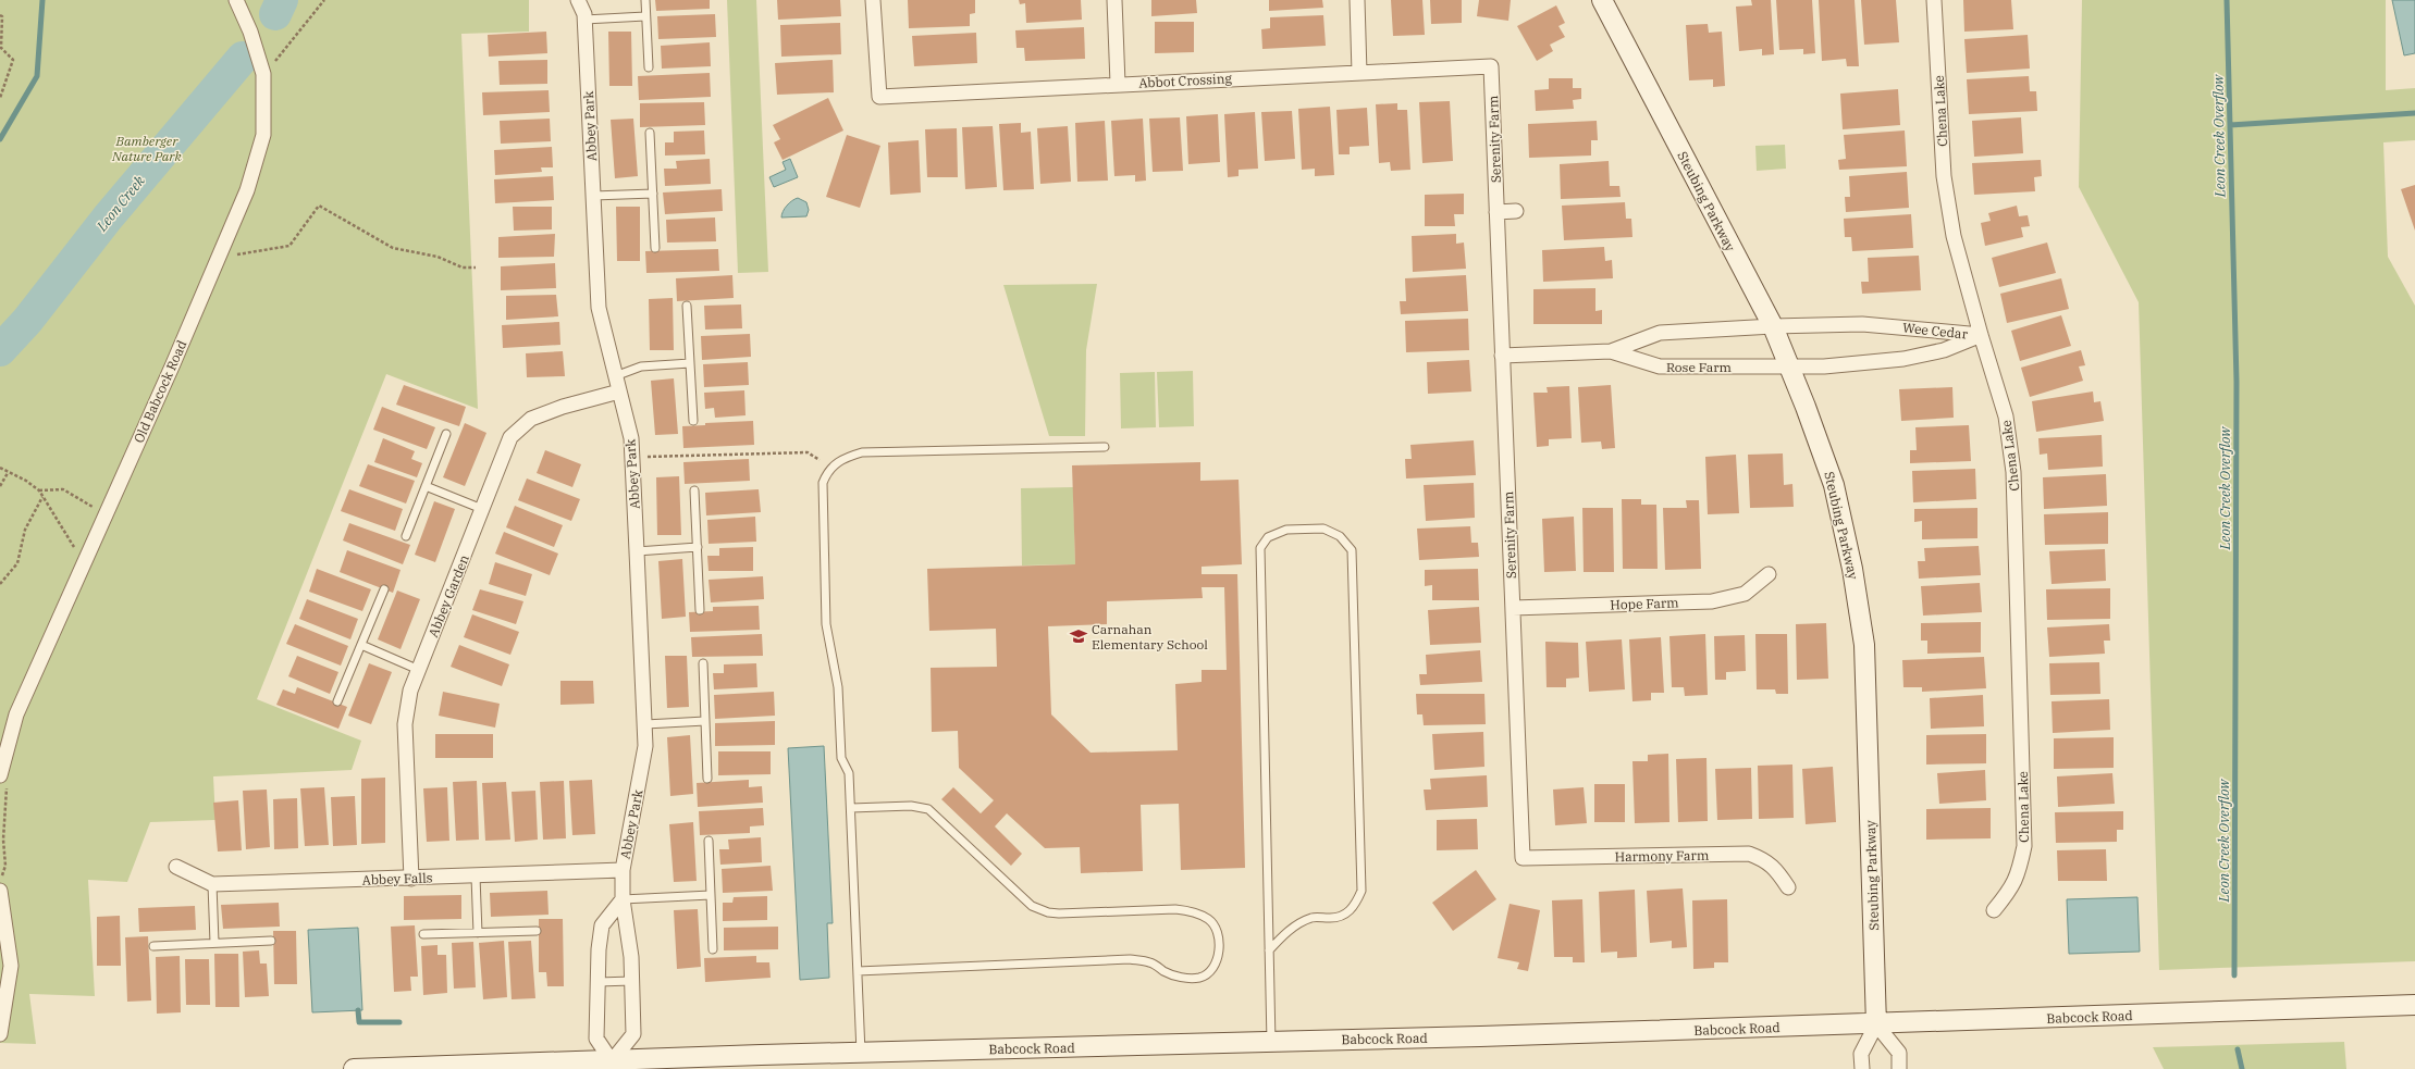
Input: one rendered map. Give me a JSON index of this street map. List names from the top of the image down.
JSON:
{
  "streets": {
    "main road": ["Steubing Parkway", "Babcock Road"],
    "street": [
      "Abbot Crossing",
      "Chena Lake",
      "Abbey Park",
      "Serenity Farm",
      "Wee Cedar",
      "Rose Farm",
      "Old Babcock Road",
      "Abbey Garden",
      "Hope Farm",
      "Harmony Farm",
      "Abbey Falls"
    ]
  },
  "crossings": [
    ["Abbot Crossing", "Serenity Farm"],
    ["Chena Lake", "Wee Cedar"],
    ["Abbey Park", "Abbey Garden"],
    ["Abbey Park", "Abbey Falls"],
    ["Abbey Park", "Babcock Road"],
    ["Serenity Farm", "Rose Farm"],
    ["Serenity Farm", "Hope Farm"],
    ["Serenity Farm", "Harmony Farm"],
    ["Steubing Parkway", "Wee Cedar"],
    ["Steubing Parkway", "Rose Farm"],
    ["Steubing Parkway", "Babcock Road"],
    ["Wee Cedar", "Rose Farm"],
    ["Abbey Garden", "Abbey Falls"]
  ],
  "water": ["Leon Creek Overflow", "Leon Creek"],
  "parks": ["Bamberger Nature Park"],
  "places": {
    "school or university": ["Carnahan Elementary School"]
  }
}
